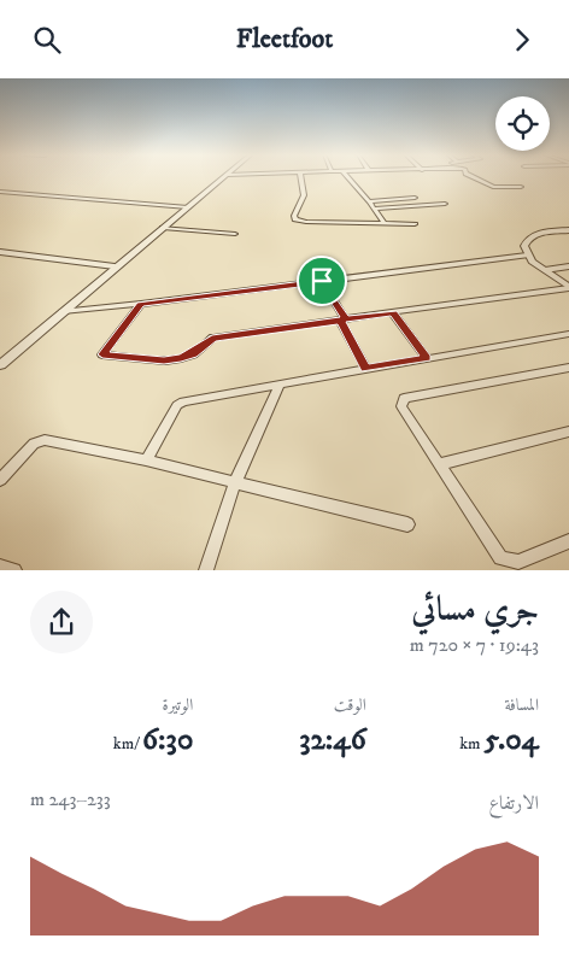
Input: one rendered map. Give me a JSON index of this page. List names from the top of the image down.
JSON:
{
  "page": {
    "header": "Fleetfoot",
    "heading": ["جري مسائي", "19:43 · 7 × 720 m"],
    "stats": [
      ["المسافة", "5.04 km"],
      ["الوقت", "32:46"],
      ["الوتيرة", "6:30 /km"]
    ],
    "chart": ["الارتفاع", "233–243 m"]
  }
}
